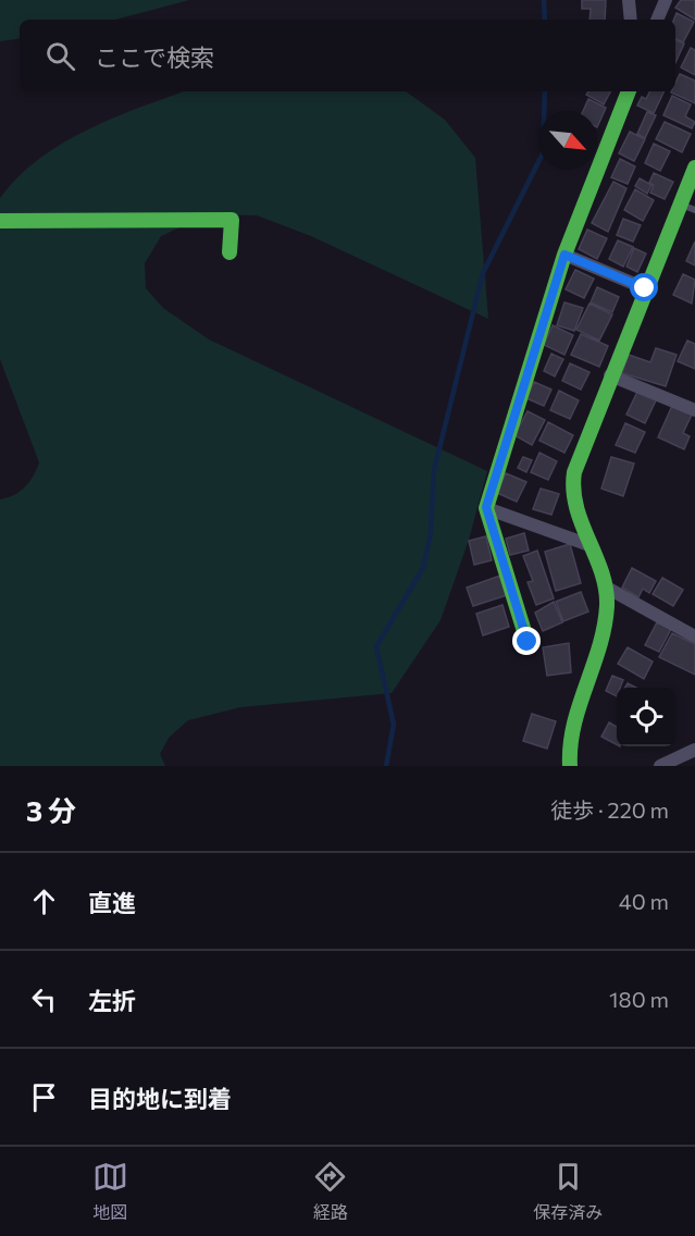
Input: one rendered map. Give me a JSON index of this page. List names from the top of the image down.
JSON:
{
  "north": "bottom right",
  "page": {
    "search": "ここで検索",
    "heading": ["3 分", "徒歩 · 220 m"],
    "list": [
      ["直進", "40 m"],
      ["左折", "180 m"],
      "目的地に到着"
    ],
    "nav": ["地図", "経路", "保存済み"]
  }
}
